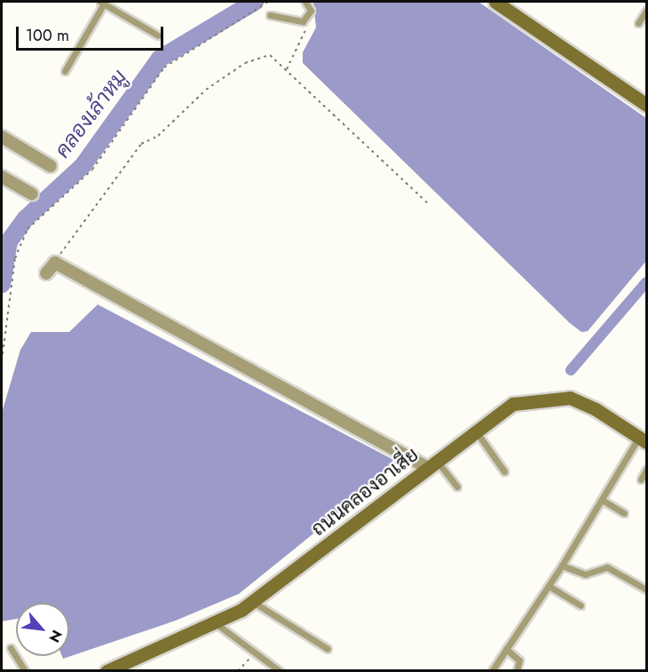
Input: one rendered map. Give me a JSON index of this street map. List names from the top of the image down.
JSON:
{
  "streets": {
    "street": ["ถนนคลองอาเสี่ย"]
  },
  "water": ["คลองเล้าหมู"],
  "scale_bar": "100 m",
  "north": "bottom right"
}
